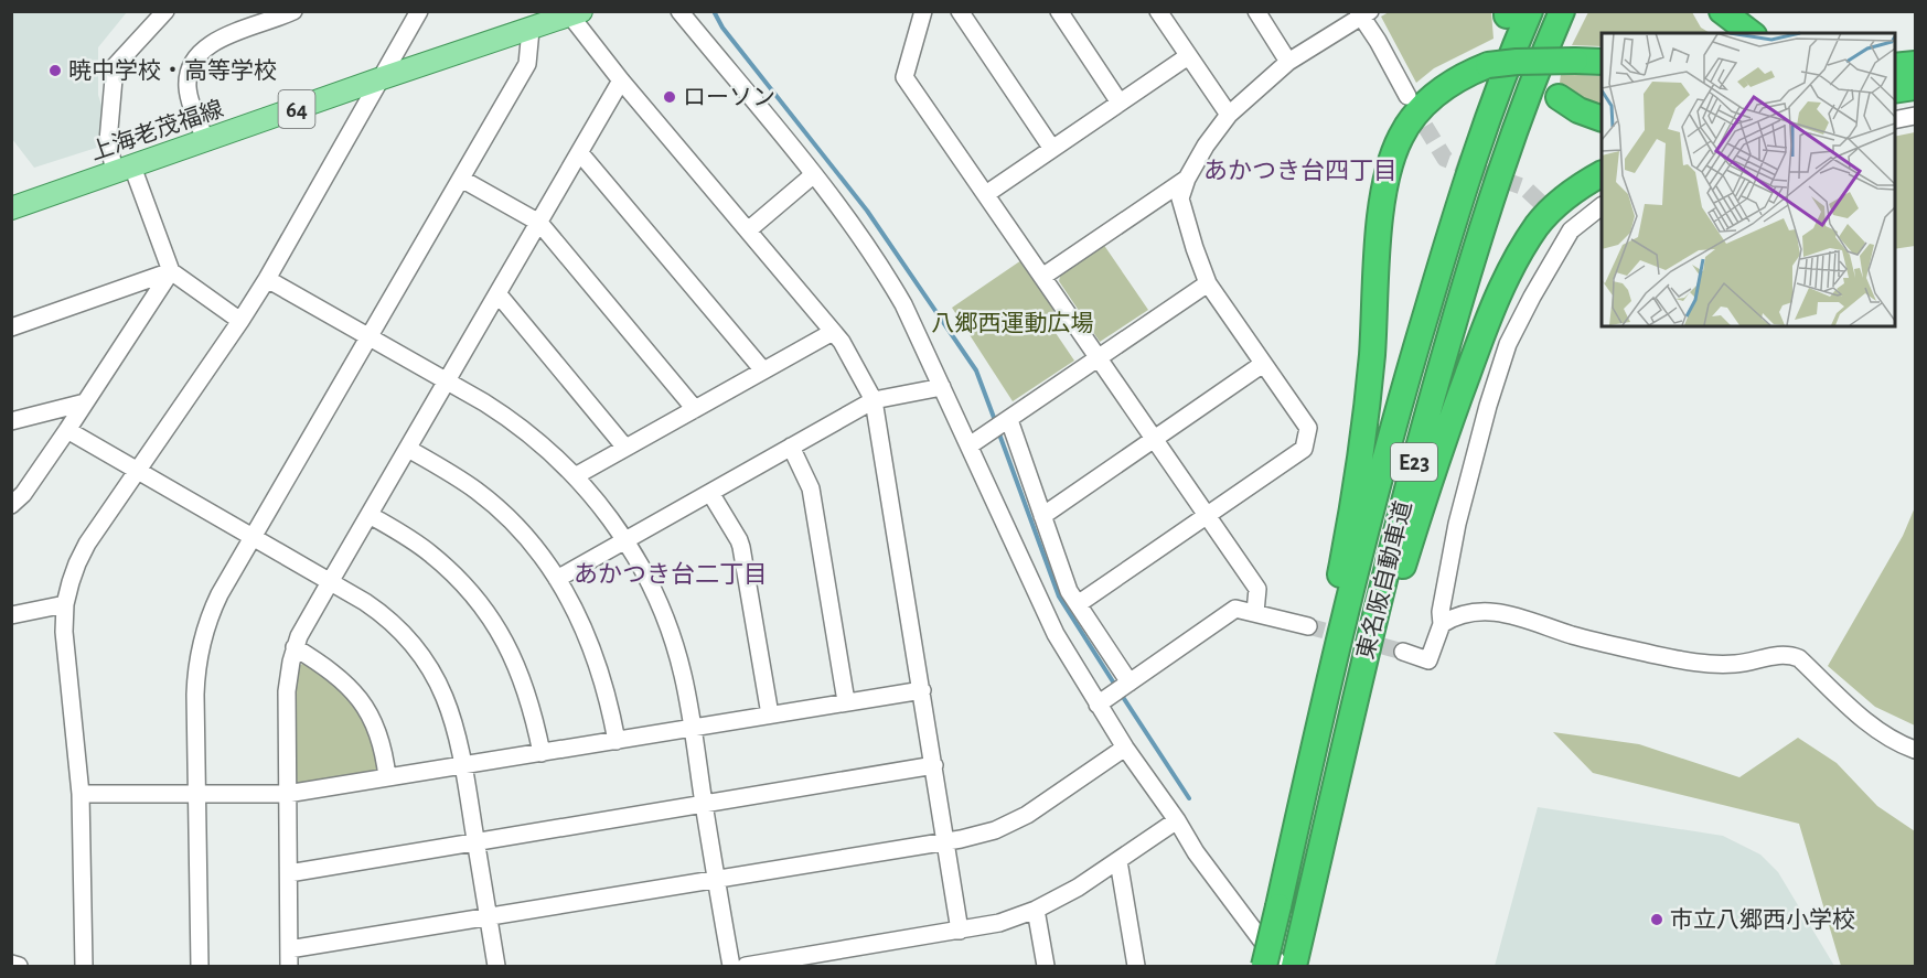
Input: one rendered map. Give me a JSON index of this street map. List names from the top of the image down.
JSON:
{
  "streets": {
    "highway": ["E23", "東名阪自動車道"],
    "main road": ["64", "上海老茂福線"]
  },
  "districts": ["あかつき台四丁目", "あかつき台二丁目"],
  "parks": ["八郷西運動広場"],
  "places": ["暁中学校・高等学校", "ローソン", "市立八郷西小学校"]
}
